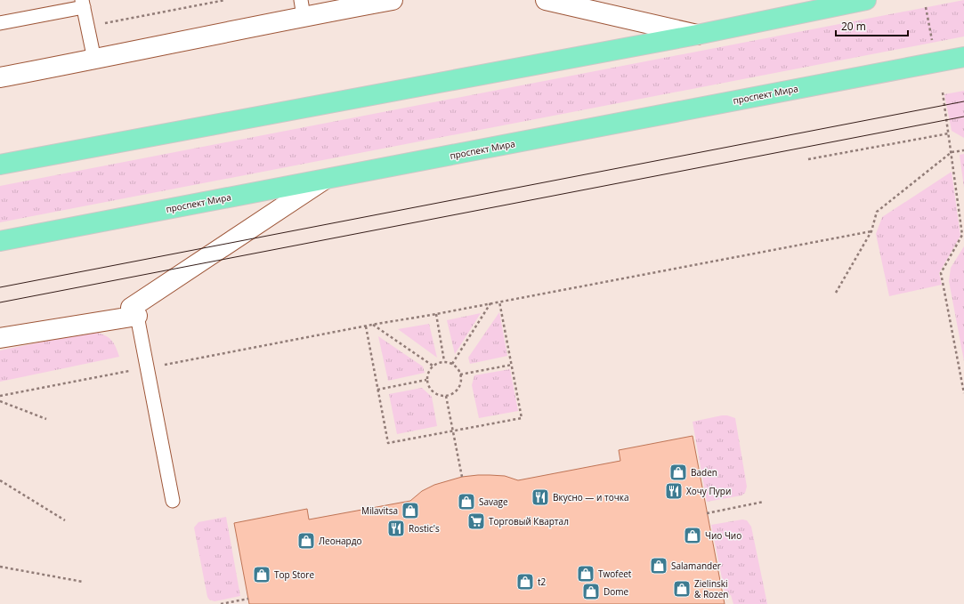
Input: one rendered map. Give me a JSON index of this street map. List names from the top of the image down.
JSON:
{
  "streets": {
    "main road": ["проспект Мира"]
  },
  "places": {
    "shop": [
      "Baden",
      "Savage",
      "Milavitsa",
      "Чио Чио",
      "Леонардо",
      "Salamander",
      "Twofeet",
      "Top Store",
      "t2",
      "Zielinski & Rozen",
      "Dome"
    ],
    "restaurant": ["Хочу Пури", "Вкусно — и точка", "Rostiс's"],
    "supermarket": ["Торговый Квартал"]
  },
  "scale_bar": "20 m"
}
